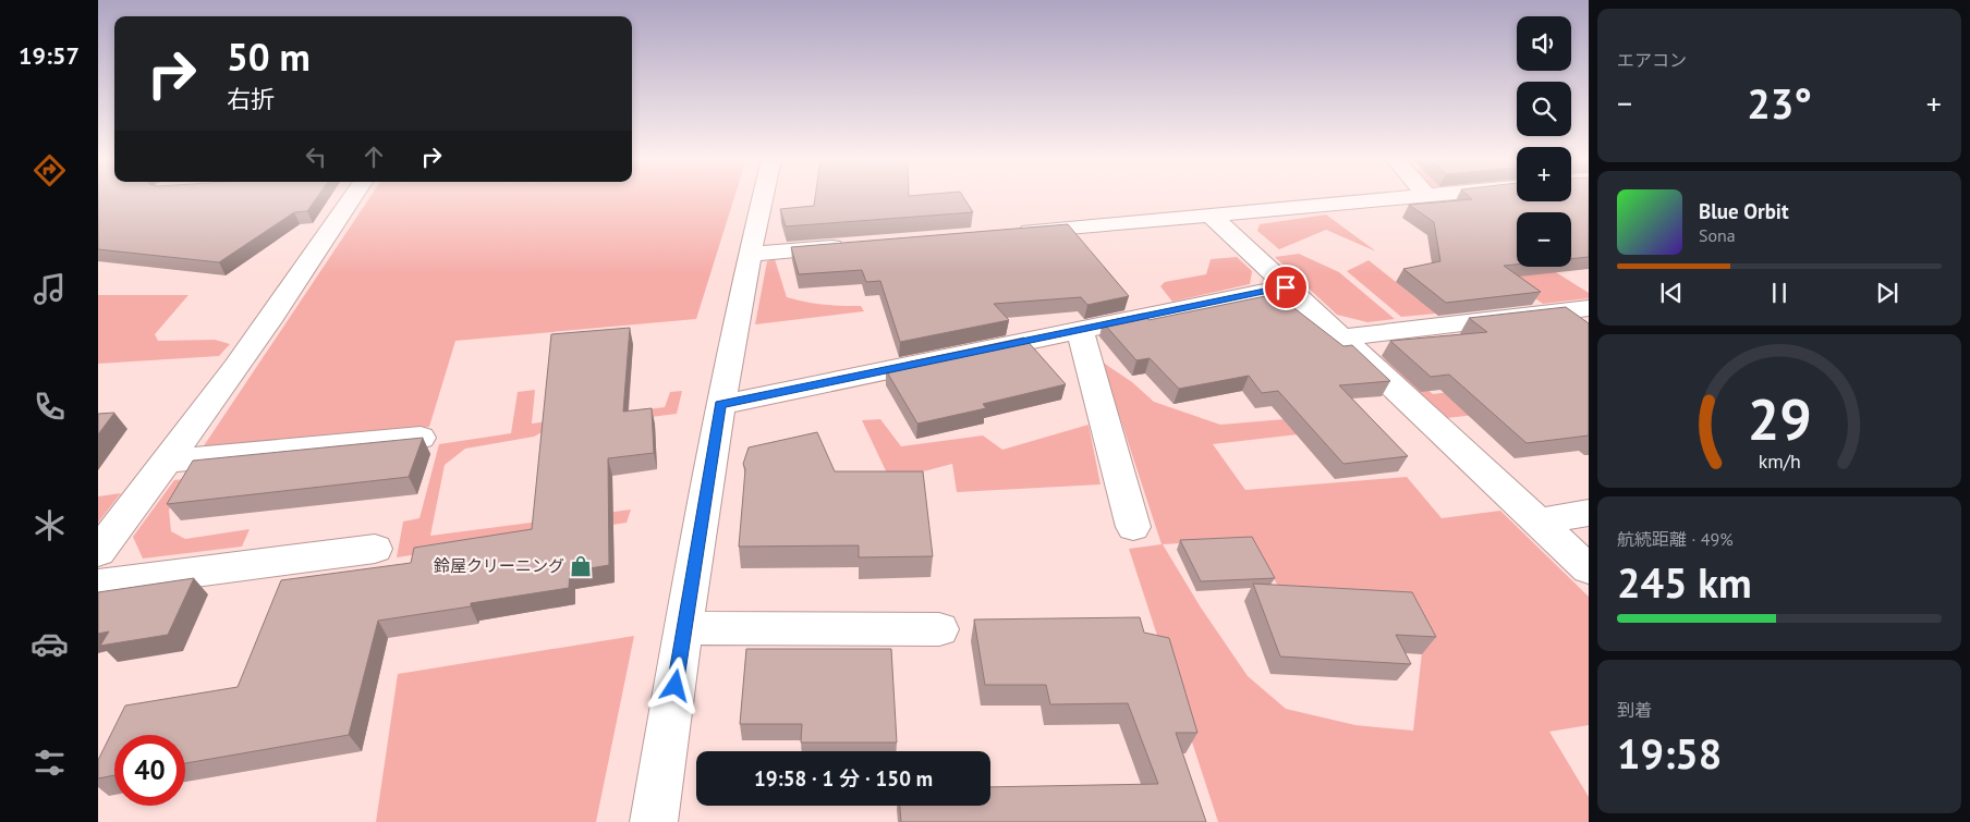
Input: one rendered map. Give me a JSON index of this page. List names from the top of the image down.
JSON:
{
  "places": {
    "shop": ["鈴屋クリーニング"]
  },
  "page": {
    "tabs": "19:57",
    "tile": [
      "エアコン",
      ["航続距離 · 49%", "245 km"],
      ["到着", "19:58"]
    ],
    "map_buttons": ["+", "−"],
    "turn": ["50 m", "右折"],
    "heat": ["−", "23°", "+"],
    "song": ["Blue Orbit", "Sona"],
    "limit": "40",
    "trip": "19:58 · 1 分 · 150 m",
    "gauge": ["29", "km/h"]
  }
}
